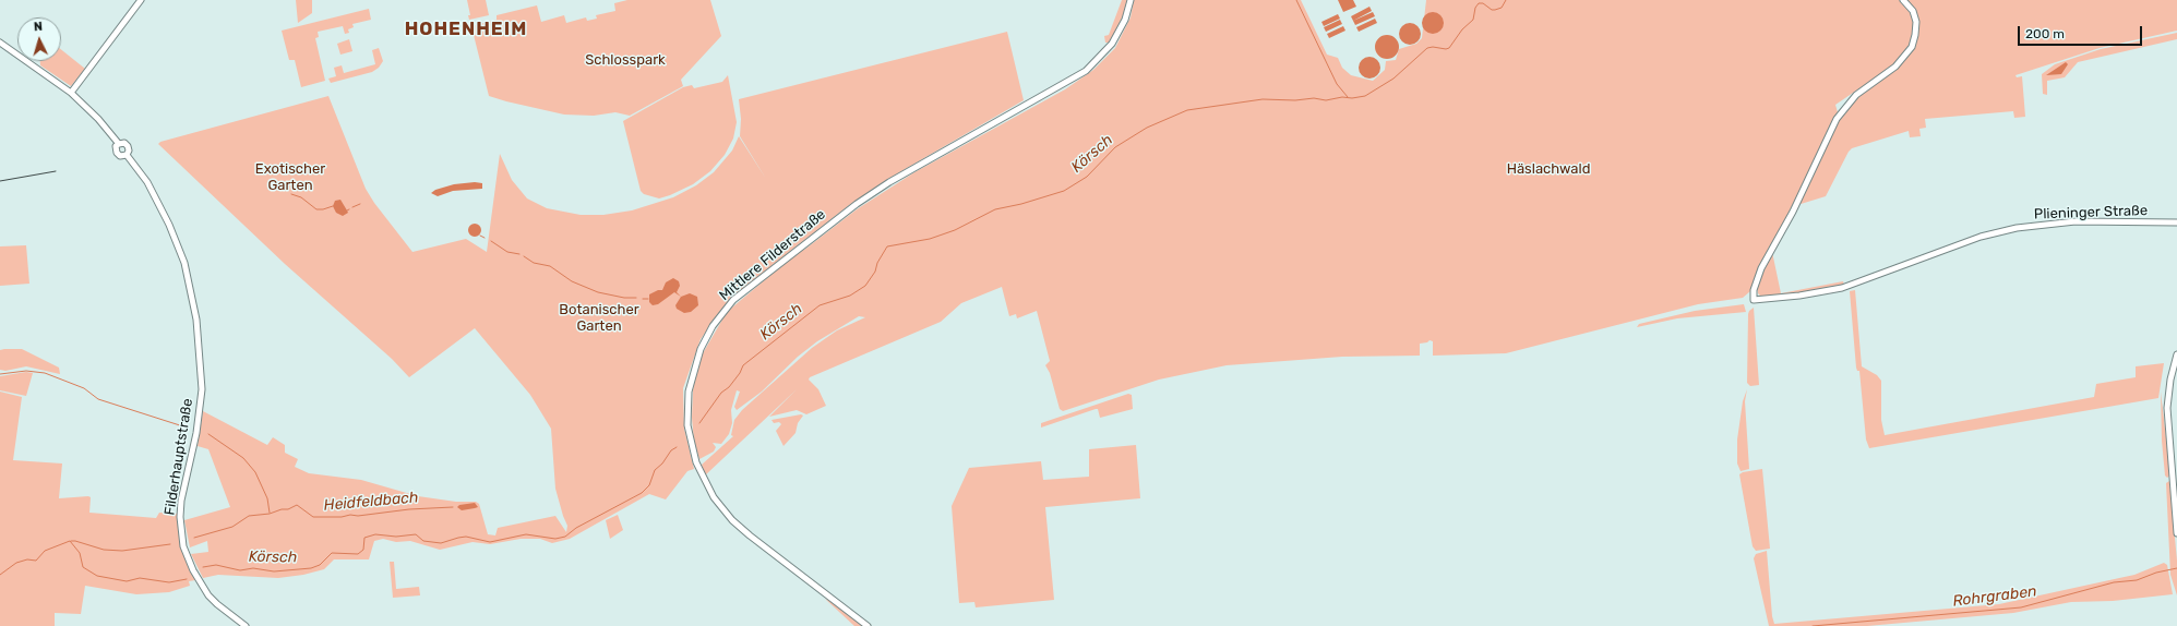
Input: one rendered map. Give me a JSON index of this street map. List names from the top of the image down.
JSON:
{
  "streets": {
    "main road": ["Plieninger Straße", "Mittlere Filderstraße", "Filderhauptstraße"]
  },
  "districts": ["HOHENHEIM"],
  "water": ["Körsch", "Heidfeldbach", "Rohrgraben"],
  "parks": [
    "Schlosspark",
    "Exotischer Garten",
    "Häslachwald",
    "Botanischer Garten"
  ],
  "scale_bar": "200 m",
  "north": "top"
}
